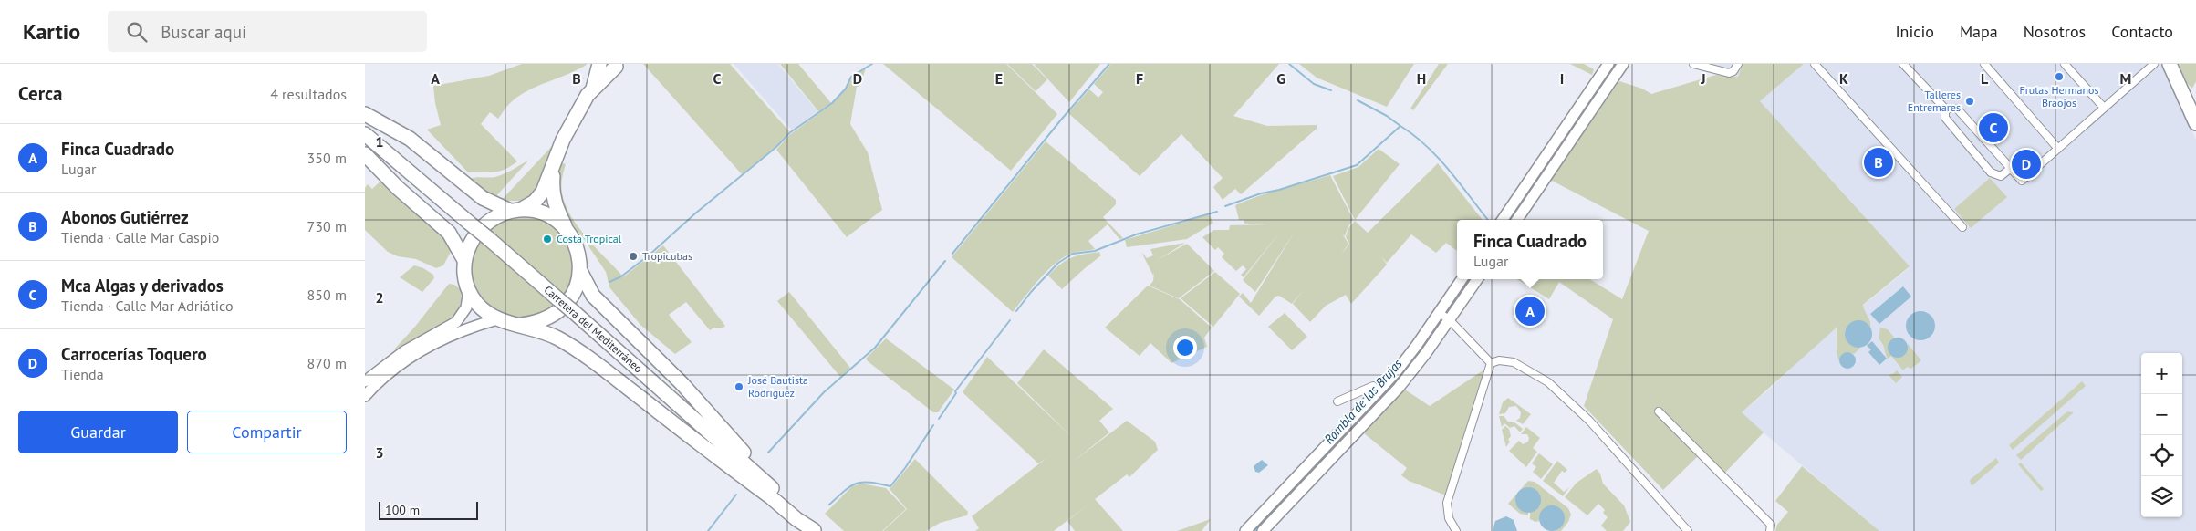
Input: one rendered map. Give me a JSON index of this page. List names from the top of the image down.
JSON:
{
  "streets": {
    "highway": ["Carretera del Mediterráneo"]
  },
  "water": ["Rambla de las Brujas"],
  "places": [
    "Frutas Hermanos Braojos",
    "Talleres Entremares",
    "Costa Tropical",
    "Tropicubas",
    "José Bautista Rodríguez"
  ],
  "scale_bar": "100 m",
  "page": {
    "header": "Kartio",
    "search": "Buscar aquí",
    "nav": [
      "Inicio",
      "Mapa",
      "Nosotros",
      "Contacto"
    ],
    "heading": ["Cerca", "4 resultados"],
    "pins": [
      "C",
      "B",
      "D",
      "A"
    ],
    "list": [
      {
        "mark": "A",
        "name": "Finca Cuadrado",
        "note": "Lugar",
        "value": "350 m"
      },
      {
        "mark": "B",
        "name": "Abonos Gutiérrez",
        "note": "Tienda · Calle Mar Caspio",
        "value": "730 m"
      },
      {
        "mark": "C",
        "name": "Mca Algas y derivados",
        "note": "Tienda · Calle Mar Adriático",
        "value": "850 m"
      },
      {
        "mark": "D",
        "name": "Carrocerías Toquero",
        "note": "Tienda",
        "value": "870 m"
      }
    ],
    "popup": ["Finca Cuadrado", "Lugar"],
    "map_buttons": ["+", "−"],
    "buttons": ["Guardar", "Compartir"],
    "scale": "100 m"
  },
  "grid": {
    "columns": [
      "A",
      "B",
      "C",
      "D",
      "E",
      "F",
      "G",
      "H",
      "I",
      "J",
      "K",
      "L",
      "M"
    ],
    "rows": ["1", "2", "3"]
  }
}
